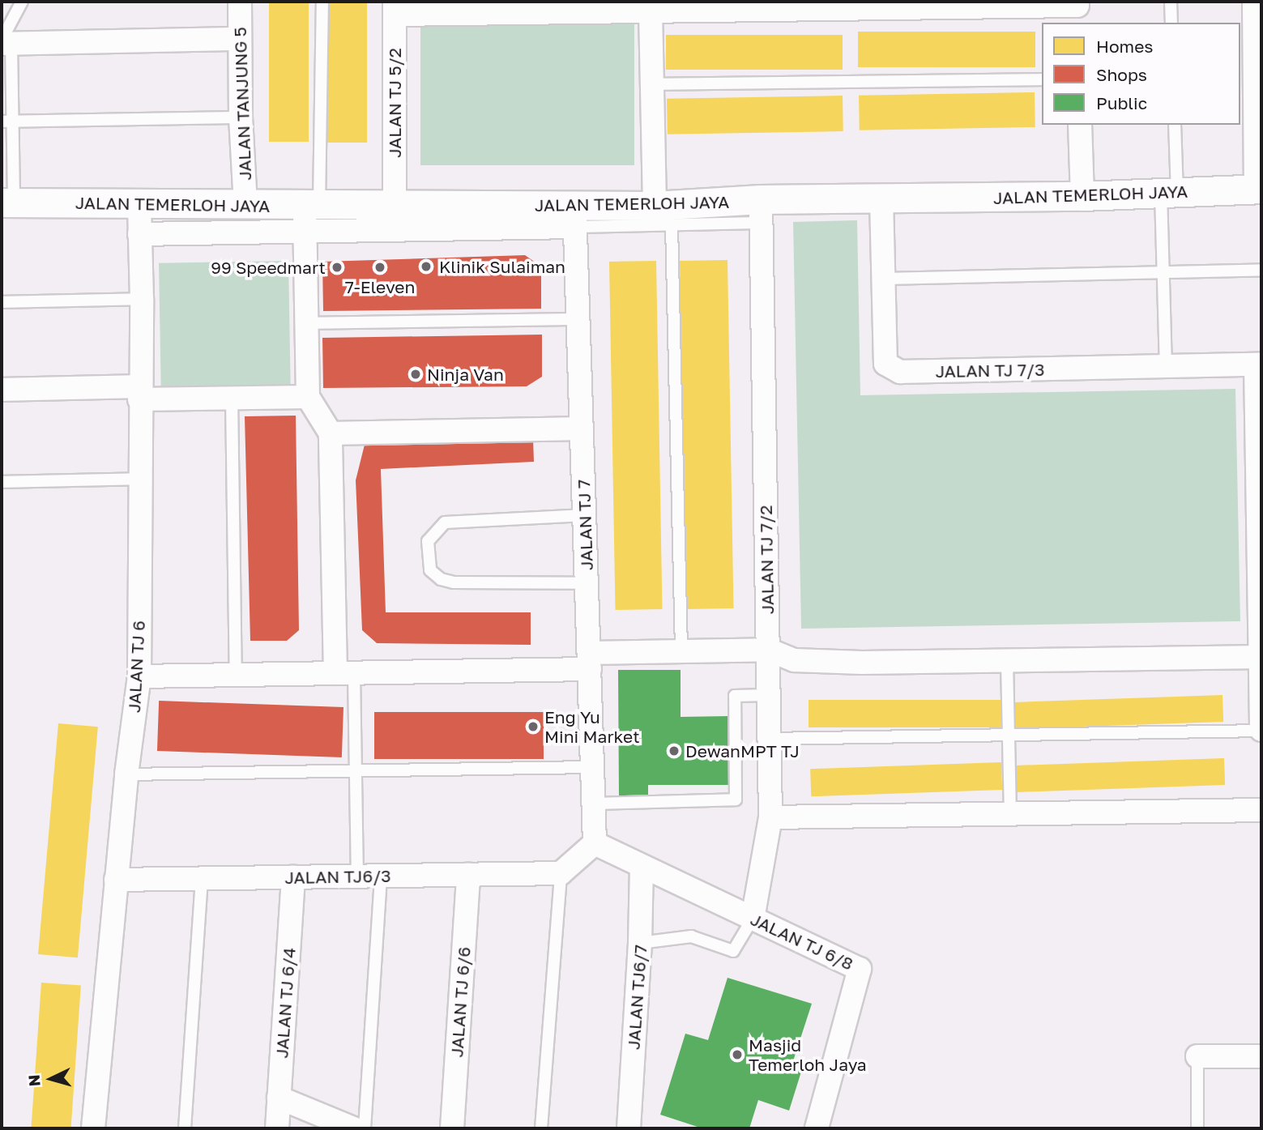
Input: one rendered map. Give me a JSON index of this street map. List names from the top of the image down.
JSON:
{
  "streets": {
    "street": [
      "JALAN TJ 5/2",
      "JALAN TANJUNG 5",
      "JALAN TEMERLOH JAYA",
      "JALAN TJ 7/3",
      "JALAN TJ 7",
      "JALAN TJ 7/2",
      "JALAN TJ 6",
      "JALAN TJ6/3",
      "JALAN TJ 6/8",
      "JALAN TJ6/7",
      "JALAN TJ 6/6",
      "JALAN TJ 6/4"
    ]
  },
  "crossings": [
    ["JALAN TJ 5/2", "JALAN TEMERLOH JAYA"],
    ["JALAN TANJUNG 5", "JALAN TEMERLOH JAYA"],
    ["JALAN TEMERLOH JAYA", "JALAN TJ 7/3"],
    ["JALAN TEMERLOH JAYA", "JALAN TJ 7"],
    ["JALAN TEMERLOH JAYA", "JALAN TJ 7/2"],
    ["JALAN TEMERLOH JAYA", "JALAN TJ 6"],
    ["JALAN TJ 7", "JALAN TJ 6/8"],
    ["JALAN TJ 7/2", "JALAN TJ 6/8"],
    ["JALAN TJ 6", "JALAN TJ6/3"],
    ["JALAN TJ6/3", "JALAN TJ 6/6"],
    ["JALAN TJ6/3", "JALAN TJ 6/4"],
    ["JALAN TJ 6/8", "JALAN TJ6/7"]
  ],
  "places": [
    "Klinik Sulaiman",
    "99 Speedmart",
    "7-Eleven",
    "Ninja Van",
    "Eng Yu Mini Market",
    "DewanMPT TJ",
    "Masjid Temerloh Jaya"
  ],
  "legend": ["Homes", "Shops", "Public"],
  "north": "left"
}
